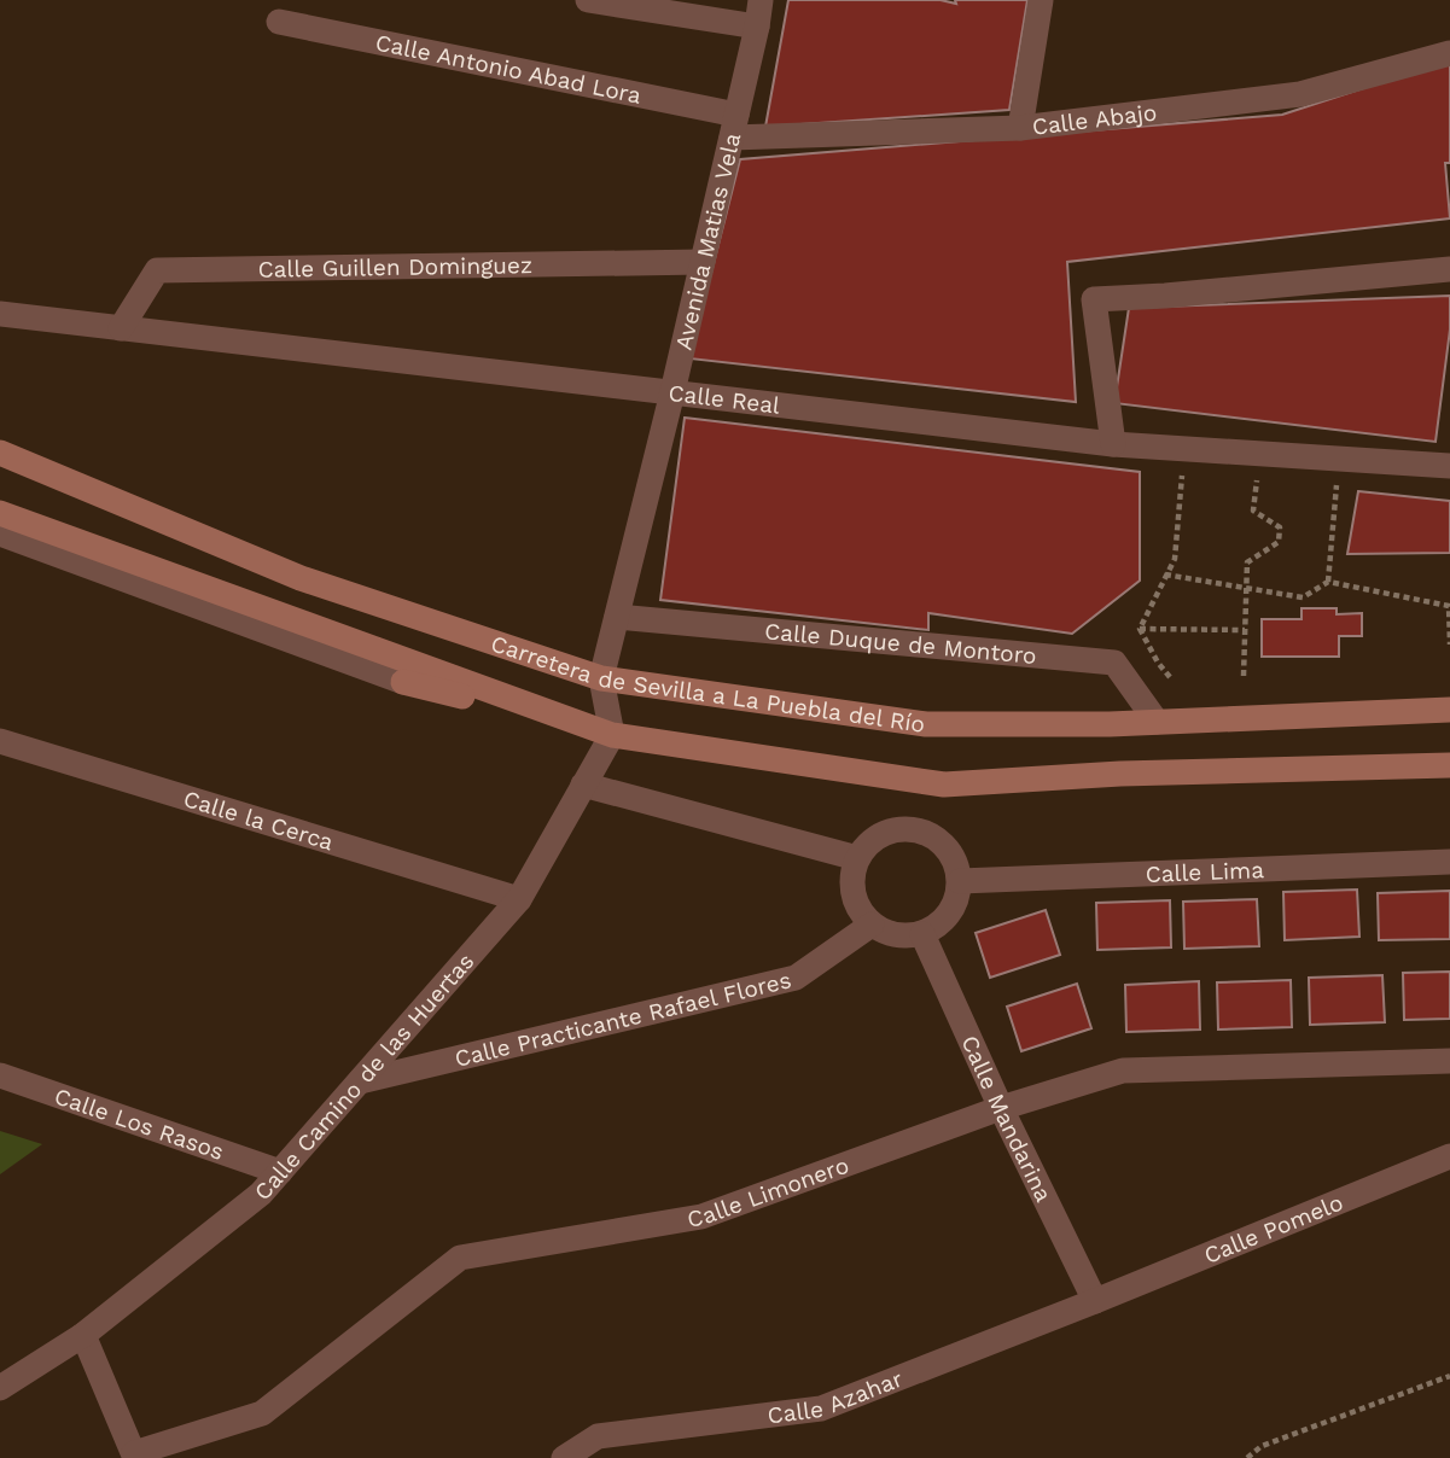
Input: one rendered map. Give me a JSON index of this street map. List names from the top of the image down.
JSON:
{
  "streets": {
    "main road": ["Carretera de Sevilla a La Puebla del Río"],
    "street": [
      "Calle Antonio Abad Lora",
      "Calle Abajo",
      "Avenida Matias Vela",
      "Calle Guillen Dominguez",
      "Calle Real",
      "Calle Duque de Montoro",
      "Calle la Cerca",
      "Calle Lima",
      "Calle Practicante Rafael Flores",
      "Calle Camino de las Huertas",
      "Calle Mandarina",
      "Calle Los Rasos",
      "Calle Limonero",
      "Calle Pomelo",
      "Calle Azahar"
    ]
  },
  "crossings": [
    ["Calle Antonio Abad Lora", "Calle Abajo"],
    ["Calle Antonio Abad Lora", "Avenida Matias Vela"],
    ["Calle Abajo", "Avenida Matias Vela"],
    ["Avenida Matias Vela", "Calle Guillen Dominguez"],
    ["Avenida Matias Vela", "Calle Real"],
    ["Avenida Matias Vela", "Calle Duque de Montoro"],
    ["Avenida Matias Vela", "Carretera de Sevilla a La Puebla del Río"],
    ["Calle Guillen Dominguez", "Calle Real"],
    ["Calle Duque de Montoro", "Carretera de Sevilla a La Puebla del Río"],
    ["Calle la Cerca", "Calle Camino de las Huertas"],
    ["Calle Lima", "Calle Practicante Rafael Flores"],
    ["Calle Lima", "Calle Mandarina"],
    ["Calle Practicante Rafael Flores", "Calle Camino de las Huertas"],
    ["Calle Practicante Rafael Flores", "Calle Mandarina"],
    ["Calle Camino de las Huertas", "Calle Los Rasos"],
    ["Calle Mandarina", "Calle Limonero"],
    ["Calle Mandarina", "Calle Pomelo"],
    ["Calle Mandarina", "Calle Azahar"],
    ["Calle Pomelo", "Calle Azahar"]
  ]
}
